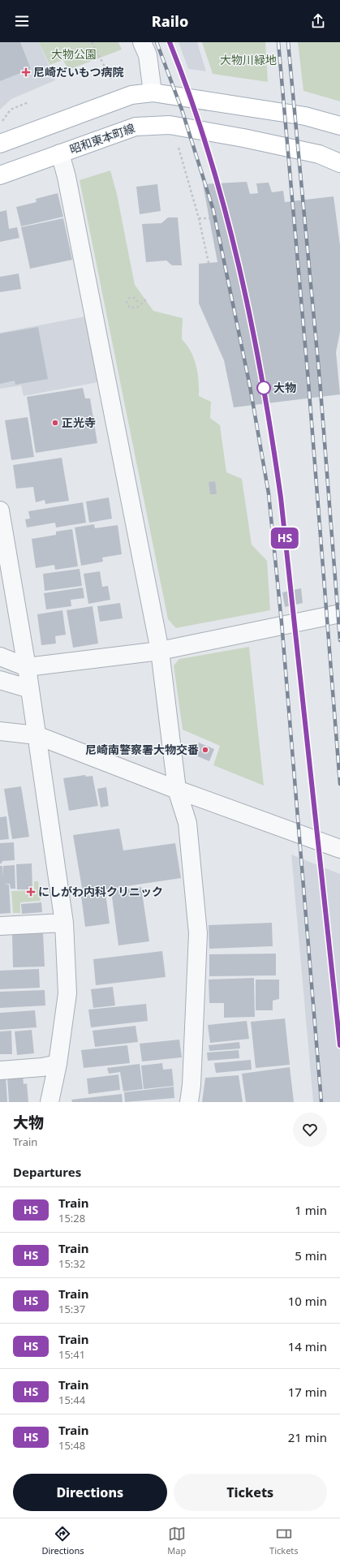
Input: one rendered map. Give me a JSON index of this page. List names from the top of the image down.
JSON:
{
  "streets": {
    "main road": ["昭和東本町線"]
  },
  "parks": ["大物公園", "大物川緑地"],
  "places": {
    "health": ["尼崎だいもつ病院", "にしがわ内科クリニック"],
    "other": ["大物", "正光寺", "尼崎南警察署大物交番"]
  },
  "page": {
    "header": "Railo",
    "on_map": "HS",
    "heading": [
      ["大物", "Train"],
      "Departures"
    ],
    "list": [
      {
        "mark": "HS",
        "name": "Train",
        "note": "15:28",
        "value": "1 min"
      },
      {
        "mark": "HS",
        "name": "Train",
        "note": "15:32",
        "value": "5 min"
      },
      {
        "mark": "HS",
        "name": "Train",
        "note": "15:37",
        "value": "10 min"
      },
      {
        "mark": "HS",
        "name": "Train",
        "note": "15:41",
        "value": "14 min"
      },
      {
        "mark": "HS",
        "name": "Train",
        "note": "15:44",
        "value": "17 min"
      },
      {
        "mark": "HS",
        "name": "Train",
        "note": "15:48",
        "value": "21 min"
      }
    ],
    "buttons": ["Directions", "Tickets"],
    "tabs": ["Directions", "Map", "Tickets"]
  }
}
